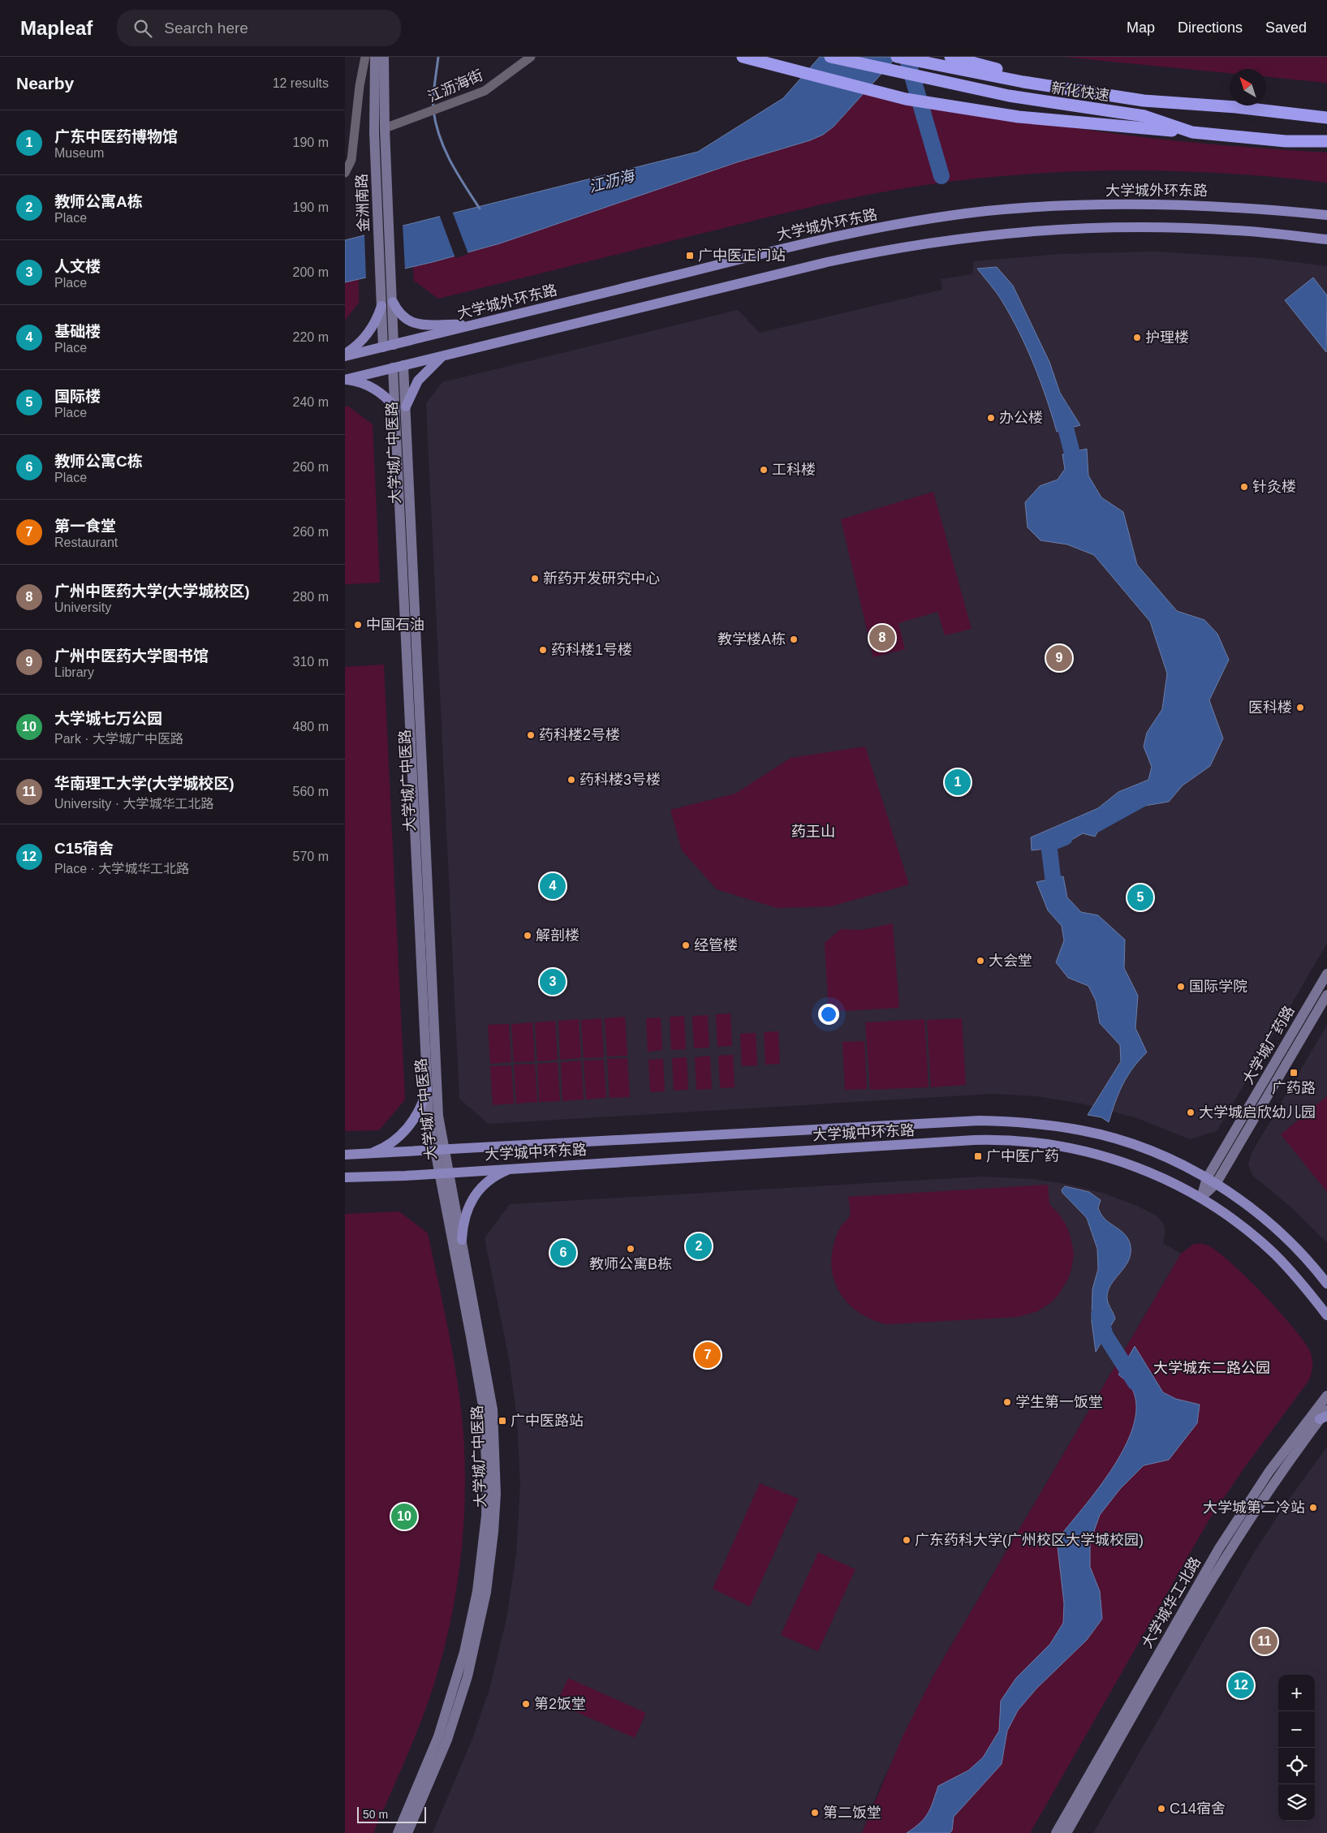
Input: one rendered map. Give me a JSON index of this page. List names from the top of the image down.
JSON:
{
  "streets": {
    "highway": ["新化快速"],
    "main road": [
      "大学城外环东路",
      "金洲南路",
      "大学城广中医路",
      "大学城广药路",
      "大学城中环东路",
      "大学城华工北路"
    ],
    "street": ["江沥海街"]
  },
  "crossings": [
    ["江沥海街", "金洲南路"],
    ["大学城外环东路", "金洲南路"],
    ["大学城广中医路", "大学城中环东路"],
    ["大学城广药路", "大学城中环东路"]
  ],
  "water": ["江沥海"],
  "parks": ["药王山", "大学城东二路公园"],
  "places": {
    "transit": [
      "广中医正门站",
      "广药路",
      "广中医广药",
      "广中医路站"
    ],
    "other": [
      "护理楼",
      "办公楼",
      "工科楼",
      "针灸楼",
      "新药开发研究中心",
      "中国石油",
      "教学楼A栋",
      "药科楼1号楼",
      "医科楼",
      "药科楼2号楼",
      "药科楼3号楼",
      "解剖楼",
      "经管楼",
      "大会堂",
      "国际学院",
      "大学城启欣幼儿园",
      "教师公寓B栋",
      "学生第一饭堂",
      "大学城第二冷站",
      "广东药科大学(广州校区大学城校园)",
      "第2饭堂",
      "C14宿舍",
      "第二饭堂"
    ]
  },
  "scale_bar": "50 m",
  "north": "top left",
  "page": {
    "header": "Mapleaf",
    "search": "Search here",
    "nav": ["Map", "Directions", "Saved"],
    "heading": ["Nearby", "12 results"],
    "list": [
      {
        "mark": "1",
        "name": "广东中医药博物馆",
        "note": "Museum",
        "value": "190 m"
      },
      {
        "mark": "2",
        "name": "教师公寓A栋",
        "note": "Place",
        "value": "190 m"
      },
      {
        "mark": "3",
        "name": "人文楼",
        "note": "Place",
        "value": "200 m"
      },
      {
        "mark": "4",
        "name": "基础楼",
        "note": "Place",
        "value": "220 m"
      },
      {
        "mark": "5",
        "name": "国际楼",
        "note": "Place",
        "value": "240 m"
      },
      {
        "mark": "6",
        "name": "教师公寓C栋",
        "note": "Place",
        "value": "260 m"
      },
      {
        "mark": "7",
        "name": "第一食堂",
        "note": "Restaurant",
        "value": "260 m"
      },
      {
        "mark": "8",
        "name": "广州中医药大学(大学城校区)",
        "note": "University",
        "value": "280 m"
      },
      {
        "mark": "9",
        "name": "广州中医药大学图书馆",
        "note": "Library",
        "value": "310 m"
      },
      {
        "mark": "10",
        "name": "大学城七万公园",
        "note": "Park · 大学城广中医路",
        "value": "480 m"
      },
      {
        "mark": "11",
        "name": "华南理工大学(大学城校区)",
        "note": "University · 大学城华工北路",
        "value": "560 m"
      },
      {
        "mark": "12",
        "name": "C15宿舍",
        "note": "Place · 大学城华工北路",
        "value": "570 m"
      }
    ],
    "pins": [
      "8",
      "9",
      "1",
      "4",
      "5",
      "3",
      "2",
      "6",
      "7",
      "10",
      "11",
      "12"
    ],
    "map_buttons": ["+", "−"],
    "scale": "50 m"
  }
}
